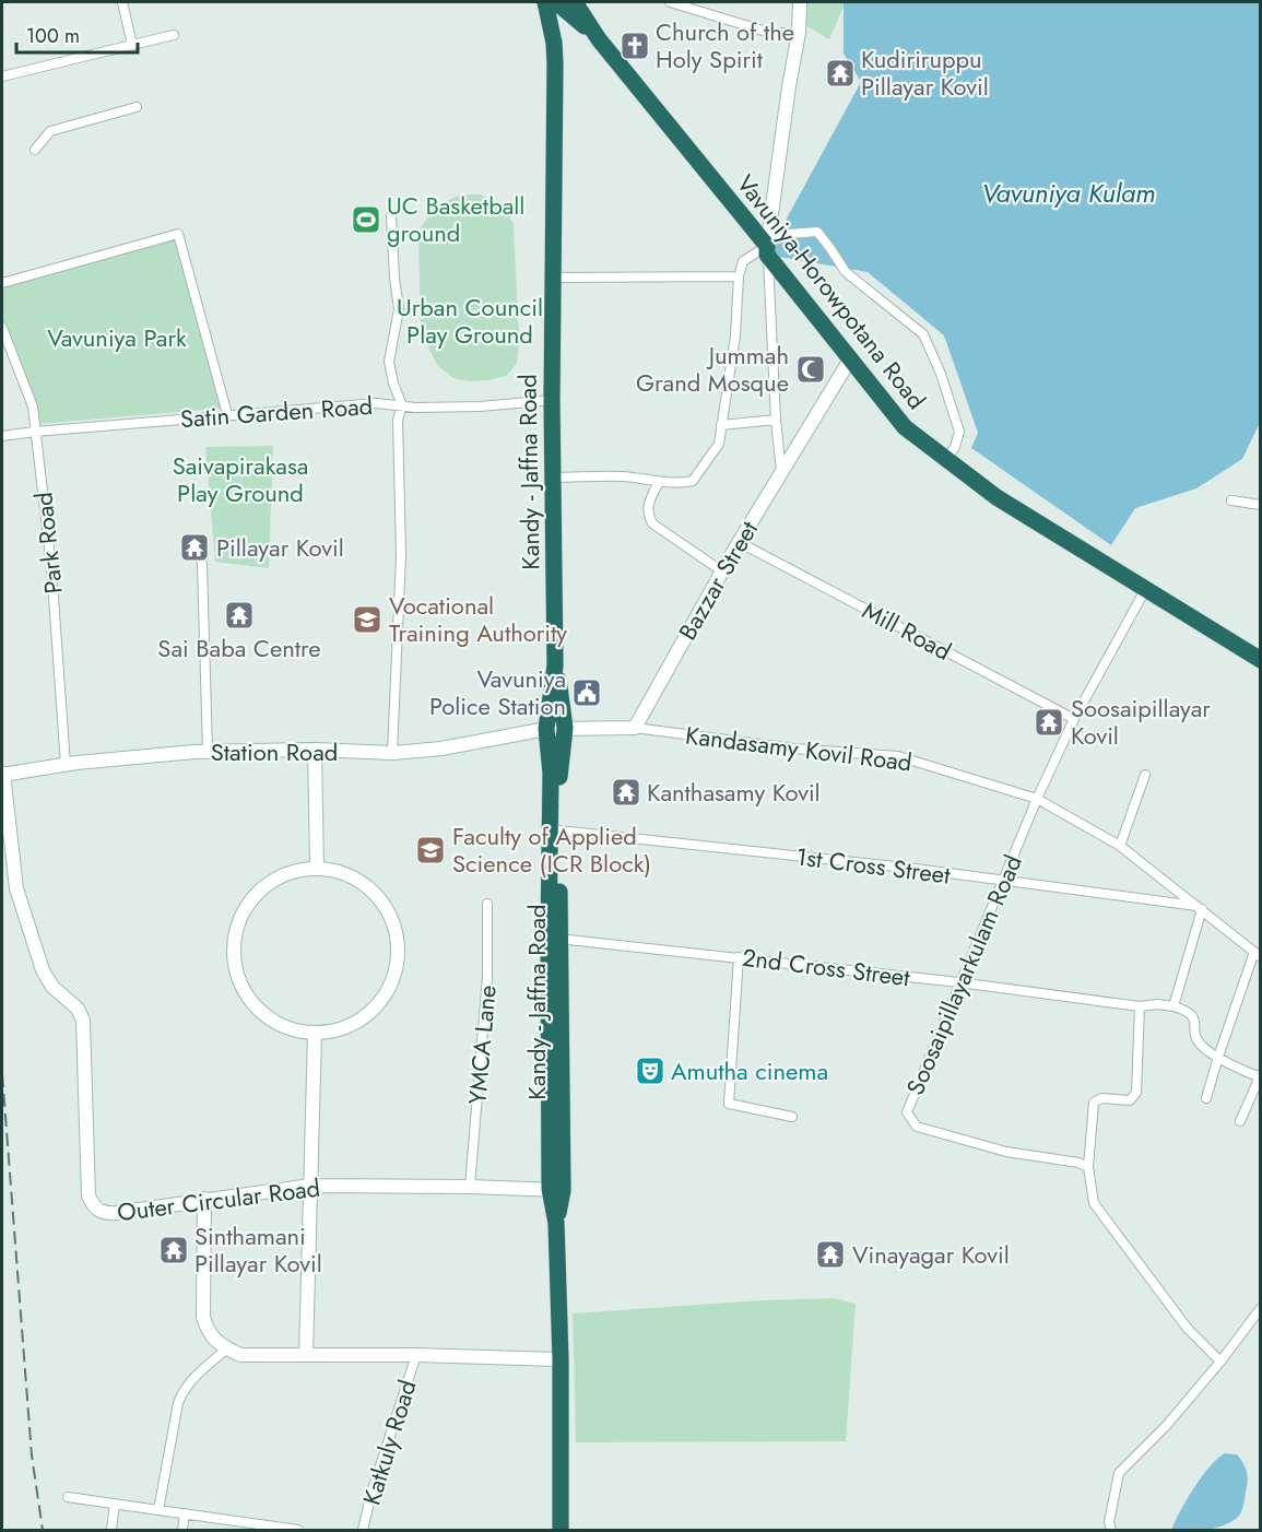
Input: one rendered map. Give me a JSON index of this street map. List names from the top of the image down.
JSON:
{
  "streets": {
    "highway": ["Vavuniya-Horowpotana Road", "Kandy - Jaffna Road"],
    "street": [
      "Satin Garden Road",
      "Park Road",
      "Bazzar Street",
      "Mill Road",
      "Kandasamy Kovil Road",
      "Station Road",
      "1st Cross Street",
      "2nd Cross Street",
      "Soosaipillayarkulam Road",
      "YMCA Lane",
      "Outer Circular Road",
      "Katkuly Road"
    ]
  },
  "crossings": [
    ["Vavuniya-Horowpotana Road", "Kandy - Jaffna Road"],
    ["Vavuniya-Horowpotana Road", "Bazzar Street"],
    ["Vavuniya-Horowpotana Road", "Soosaipillayarkulam Road"],
    ["Satin Garden Road", "Kandy - Jaffna Road"],
    ["Satin Garden Road", "Park Road"],
    ["Kandy - Jaffna Road", "Station Road"],
    ["Kandy - Jaffna Road", "1st Cross Street"],
    ["Kandy - Jaffna Road", "2nd Cross Street"],
    ["Kandy - Jaffna Road", "Outer Circular Road"],
    ["Park Road", "Station Road"],
    ["Bazzar Street", "Mill Road"],
    ["Bazzar Street", "Kandasamy Kovil Road"],
    ["Mill Road", "Soosaipillayarkulam Road"],
    ["Kandasamy Kovil Road", "1st Cross Street"],
    ["Kandasamy Kovil Road", "Soosaipillayarkulam Road"],
    ["Station Road", "Outer Circular Road"],
    ["1st Cross Street", "Soosaipillayarkulam Road"],
    ["2nd Cross Street", "Soosaipillayarkulam Road"],
    ["YMCA Lane", "Outer Circular Road"]
  ],
  "water": ["Vavuniya Kulam"],
  "parks": ["Urban Council Play Ground", "Vavuniya Park", "Saivapirakasa Play Ground"],
  "places": {
    "church": ["Church of the Holy Spirit"],
    "temple": [
      "Kudiriruppu Pillayar Kovil",
      "Pillayar Kovil",
      "Sai Baba Centre",
      "Soosaipillayar Kovil",
      "Kanthasamy Kovil",
      "Sinthamani Pillayar Kovil",
      "Vinayagar Kovil"
    ],
    "sports": ["UC Basketball ground"],
    "mosque": ["Jummah Grand Mosque"],
    "school or university": ["Vocational Training Authority", "Faculty of Applied Science (ICR Block)"],
    "public building": ["Vavuniya Police Station"],
    "theatre": ["Amutha cinema"]
  },
  "scale_bar": "100 m"
}
